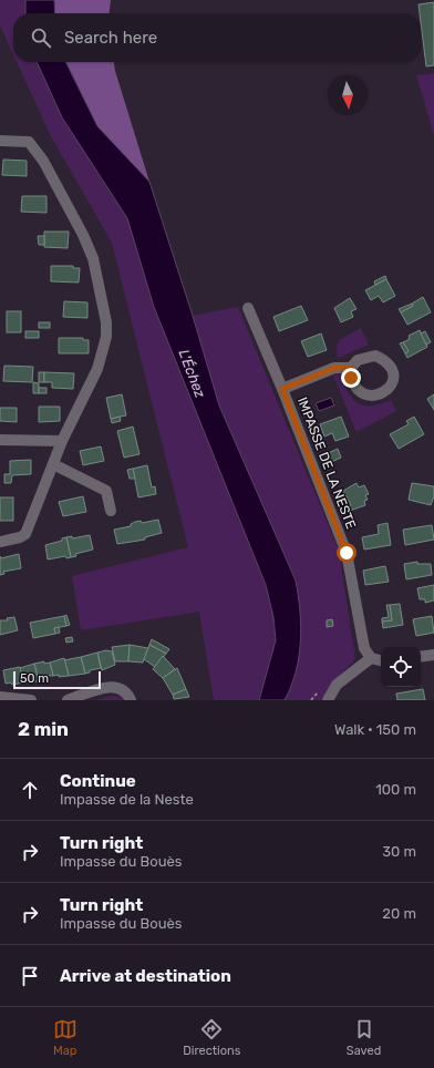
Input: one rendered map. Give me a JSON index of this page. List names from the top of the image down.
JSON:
{
  "streets": {
    "street": ["IMPASSE DE LA NESTE"]
  },
  "water": ["L'Échez"],
  "scale_bar": "50 m",
  "north": "bottom",
  "page": {
    "search": "Search here",
    "scale": "50 m",
    "heading": ["2 min", "Walk · 150 m"],
    "list": [
      ["Continue", "Impasse de la Neste", "100 m"],
      ["Turn right", "Impasse du Bouès", "30 m"],
      ["Turn right", "Impasse du Bouès", "20 m"],
      "Arrive at destination"
    ],
    "nav": ["Map", "Directions", "Saved"]
  }
}
